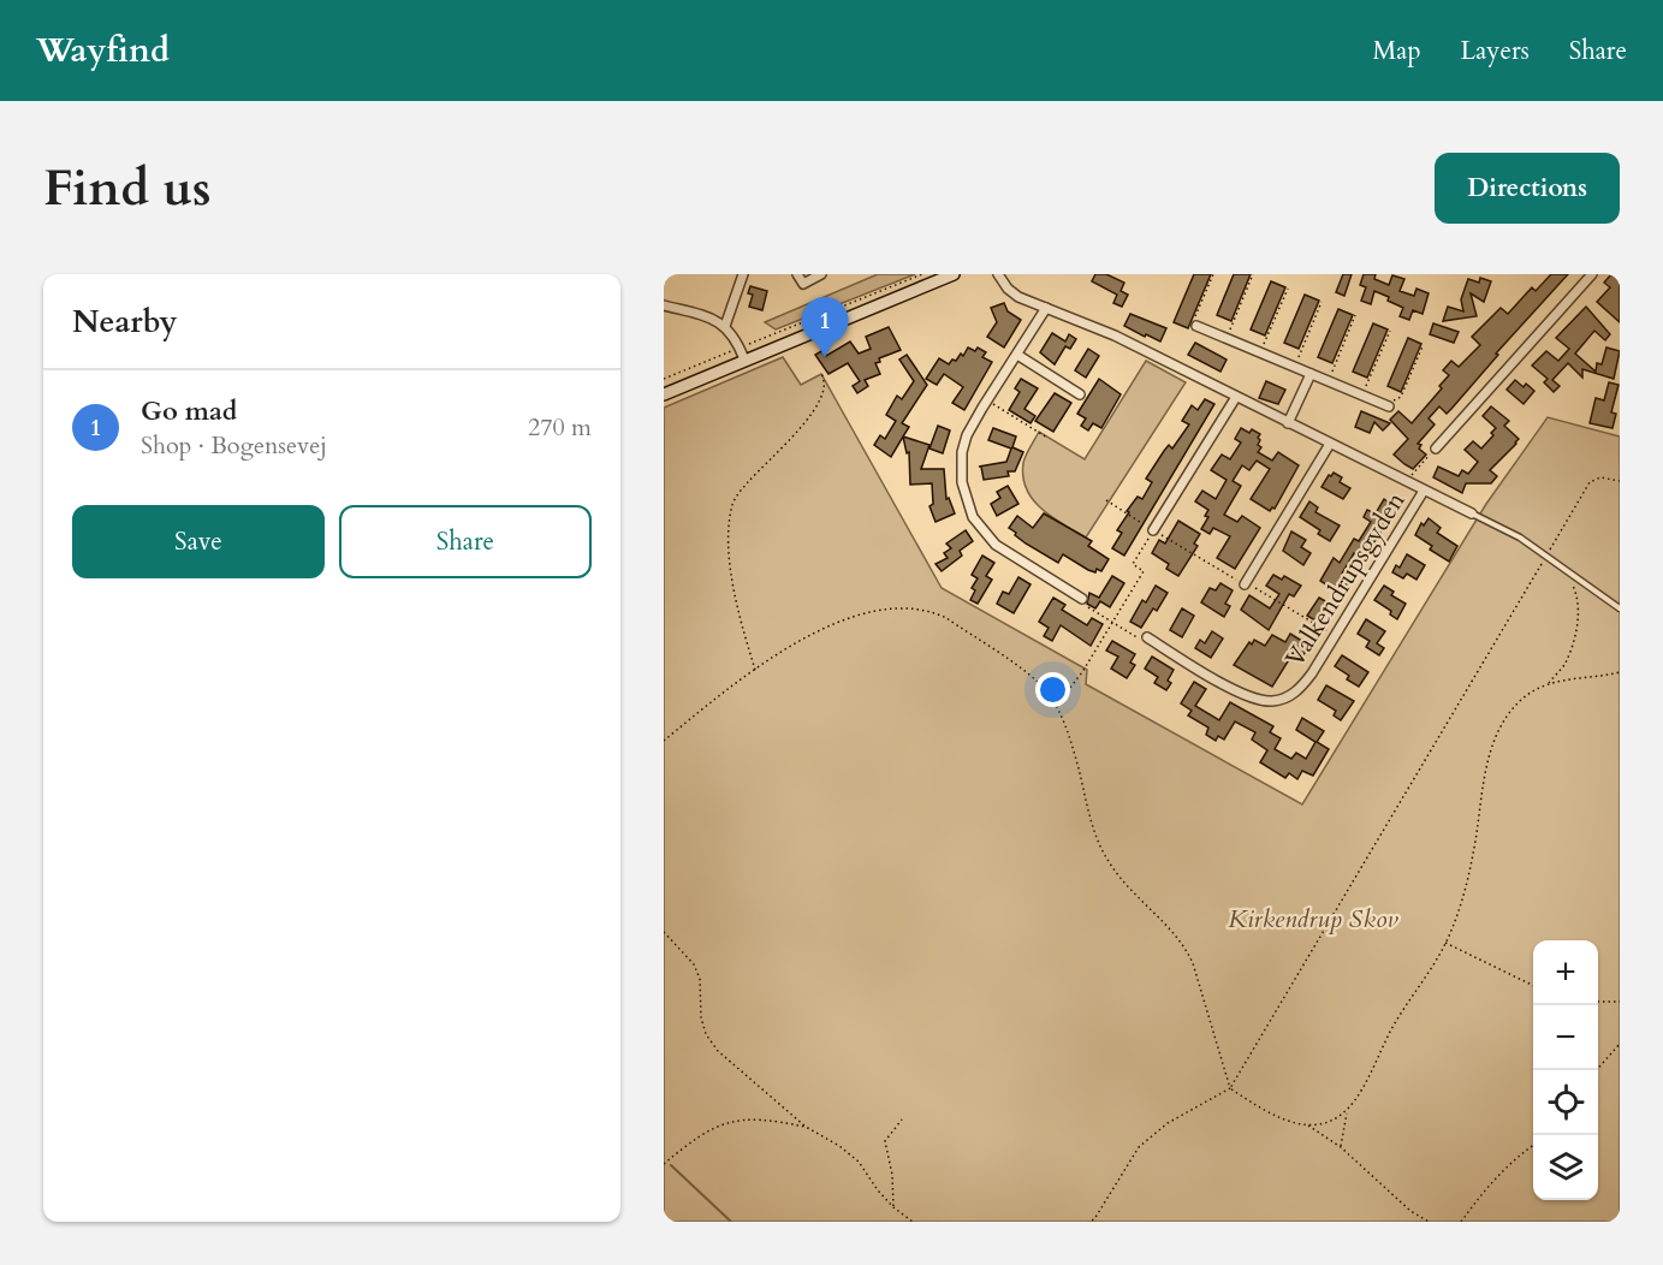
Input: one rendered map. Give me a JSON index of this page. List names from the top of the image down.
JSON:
{
  "streets": {
    "street": ["Valkendrupsgyden"]
  },
  "parks": ["Kirkendrup Skov"],
  "page": {
    "header": "Wayfind",
    "nav": ["Map", "Layers", "Share"],
    "buttons": [
      "Directions",
      ["Save", "Share"]
    ],
    "title": "Find us",
    "heading": "Nearby",
    "pins": "1",
    "list": [
      {
        "mark": "1",
        "name": "Go mad",
        "note": "Shop · Bogensevej",
        "value": "270 m"
      }
    ],
    "map_buttons": ["+", "−"]
  }
}
